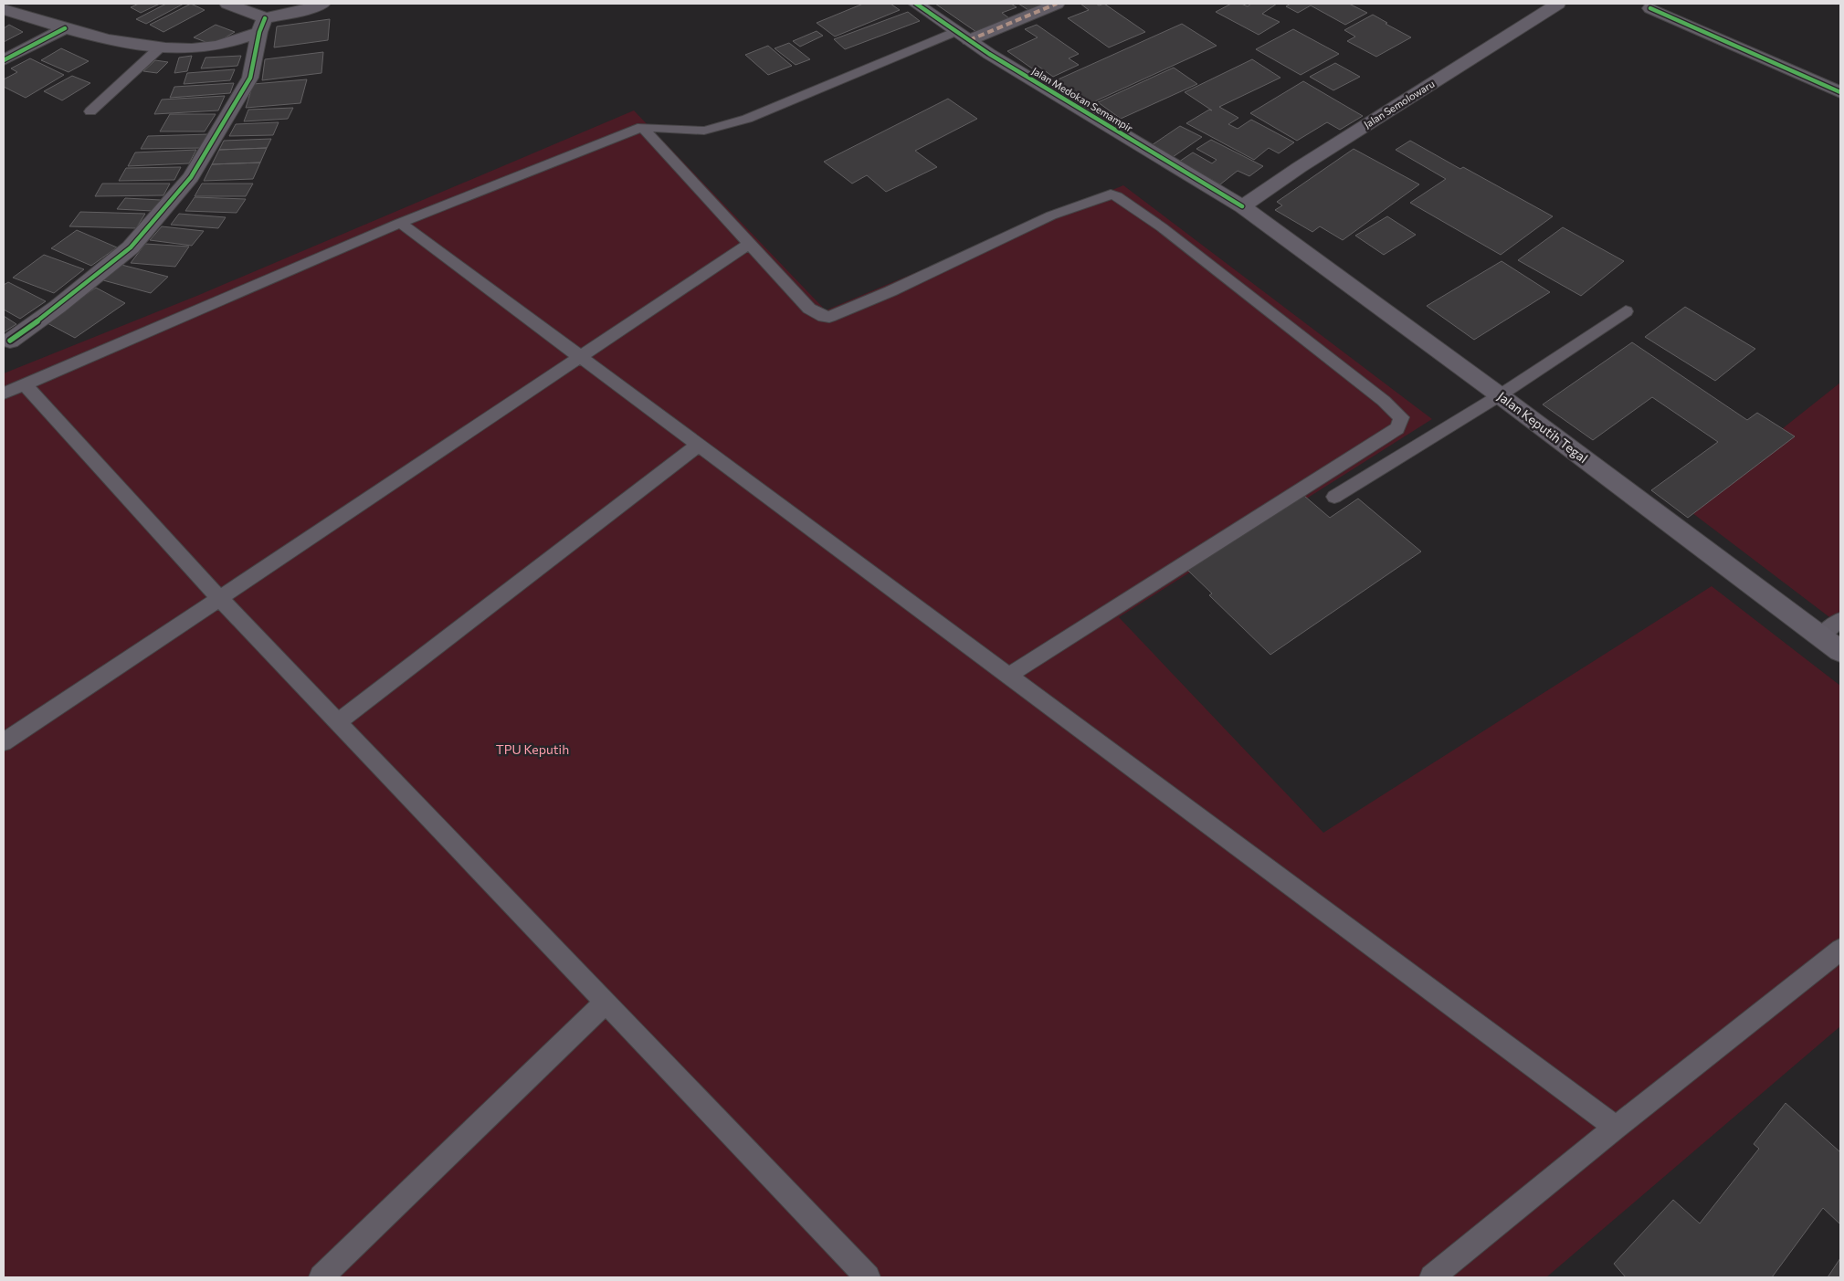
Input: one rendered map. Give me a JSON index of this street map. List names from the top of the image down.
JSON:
{
  "streets": {
    "main road": ["Jalan Medokan Semampir", "Jalan Semolowaru", "Jalan Keputih Tegal"]
  },
  "crossings": [
    ["Jalan Medokan Semampir", "Jalan Semolowaru"],
    ["Jalan Medokan Semampir", "Jalan Keputih Tegal"],
    ["Jalan Semolowaru", "Jalan Keputih Tegal"]
  ],
  "parks": ["TPU Keputih"]
}
